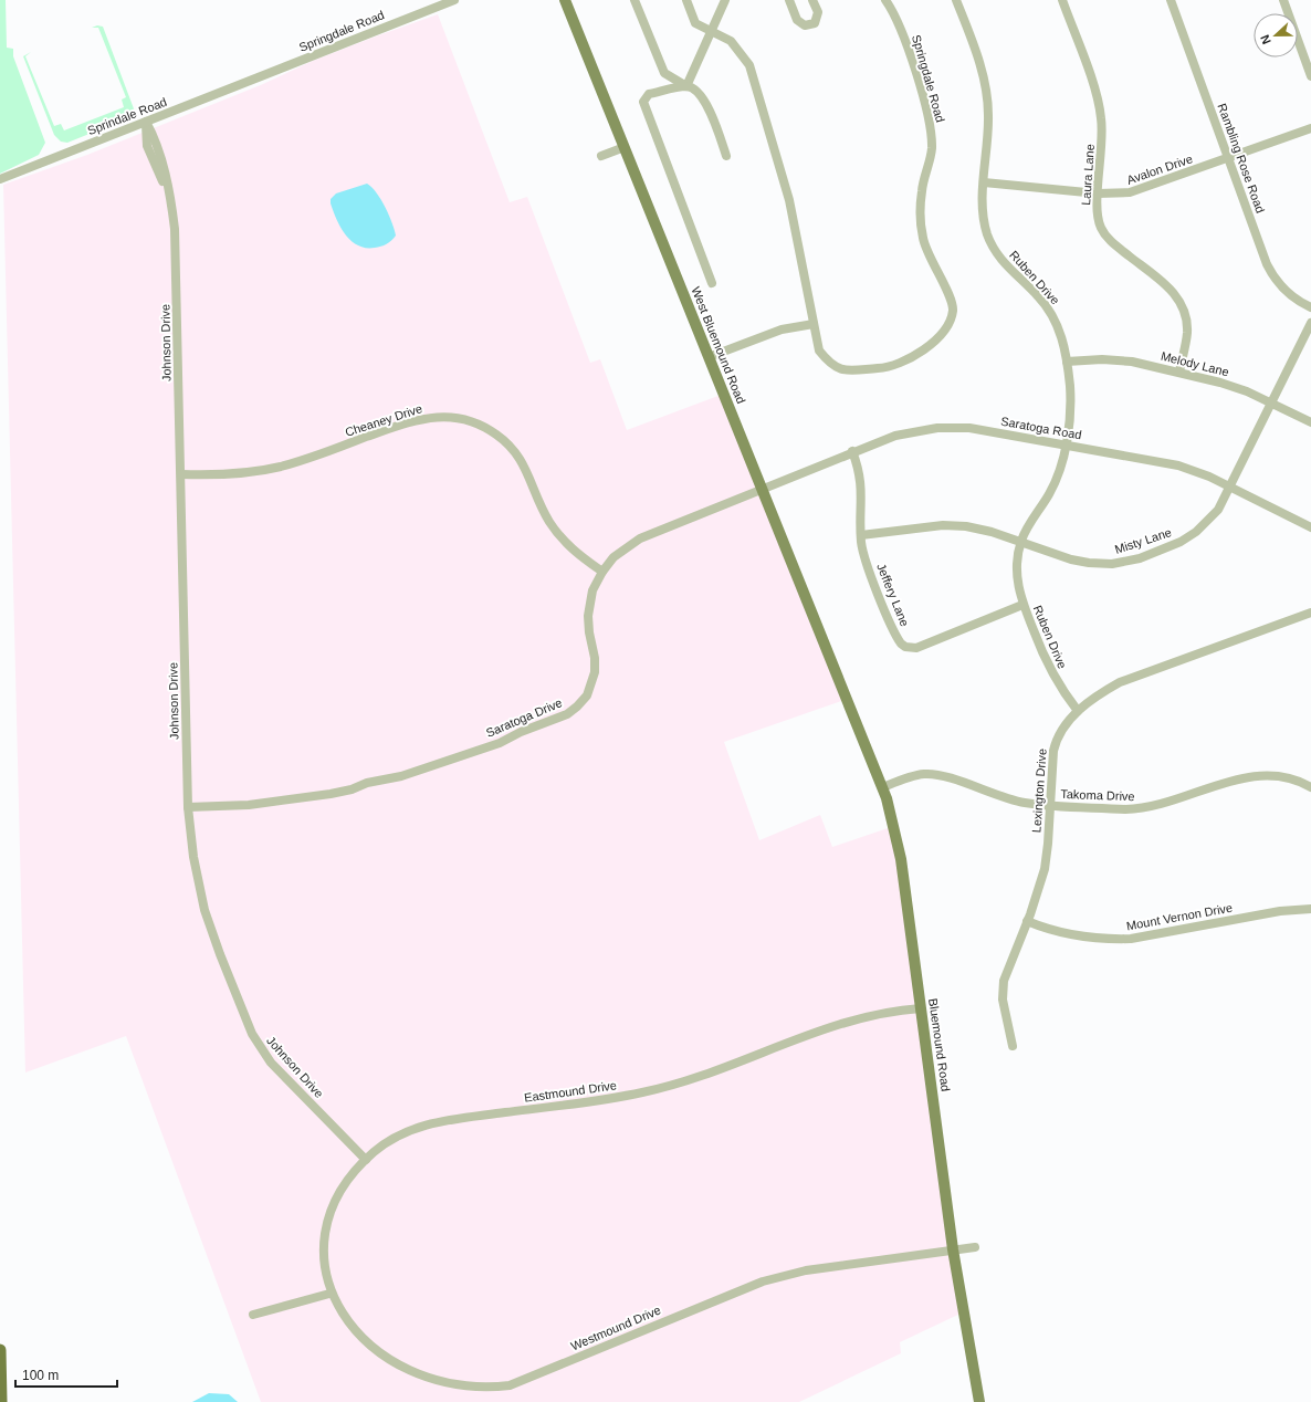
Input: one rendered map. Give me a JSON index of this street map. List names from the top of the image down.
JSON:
{
  "streets": {
    "main road": ["West Bluemound Road", "Bluemound Road"],
    "street": [
      "Springdale Road",
      "Sprindale Road",
      "Rambling Rose Road",
      "Avalon Drive",
      "Laura Lane",
      "Ruben Drive",
      "Johnson Drive",
      "Melody Lane",
      "Cheaney Drive",
      "Saratoga Road",
      "Misty Lane",
      "Jeffery Lane",
      "Saratoga Drive",
      "Lexington Drive",
      "Takoma Drive",
      "Mount Vernon Drive",
      "Eastmound Drive",
      "Westmound Drive"
    ]
  },
  "crossings": [
    ["Springdale Road", "Sprindale Road"],
    ["Sprindale Road", "Johnson Drive"],
    ["Rambling Rose Road", "Avalon Drive"],
    ["Avalon Drive", "Laura Lane"],
    ["Avalon Drive", "Ruben Drive"],
    ["Laura Lane", "Melody Lane"],
    ["Ruben Drive", "Melody Lane"],
    ["Ruben Drive", "Saratoga Road"],
    ["Ruben Drive", "Misty Lane"],
    ["Ruben Drive", "Jeffery Lane"],
    ["Ruben Drive", "Lexington Drive"],
    ["Johnson Drive", "Cheaney Drive"],
    ["Johnson Drive", "Saratoga Drive"],
    ["Johnson Drive", "Eastmound Drive"],
    ["West Bluemound Road", "Saratoga Road"],
    ["West Bluemound Road", "Saratoga Drive"],
    ["West Bluemound Road", "Bluemound Road"],
    ["Melody Lane", "Misty Lane"],
    ["Cheaney Drive", "Saratoga Drive"],
    ["Saratoga Road", "Misty Lane"],
    ["Saratoga Road", "Jeffery Lane"],
    ["Saratoga Road", "Saratoga Drive"],
    ["Misty Lane", "Jeffery Lane"],
    ["Lexington Drive", "Takoma Drive"],
    ["Lexington Drive", "Mount Vernon Drive"],
    ["Takoma Drive", "Bluemound Road"],
    ["Bluemound Road", "Eastmound Drive"],
    ["Bluemound Road", "Westmound Drive"]
  ],
  "scale_bar": "100 m",
  "north": "left"
}
